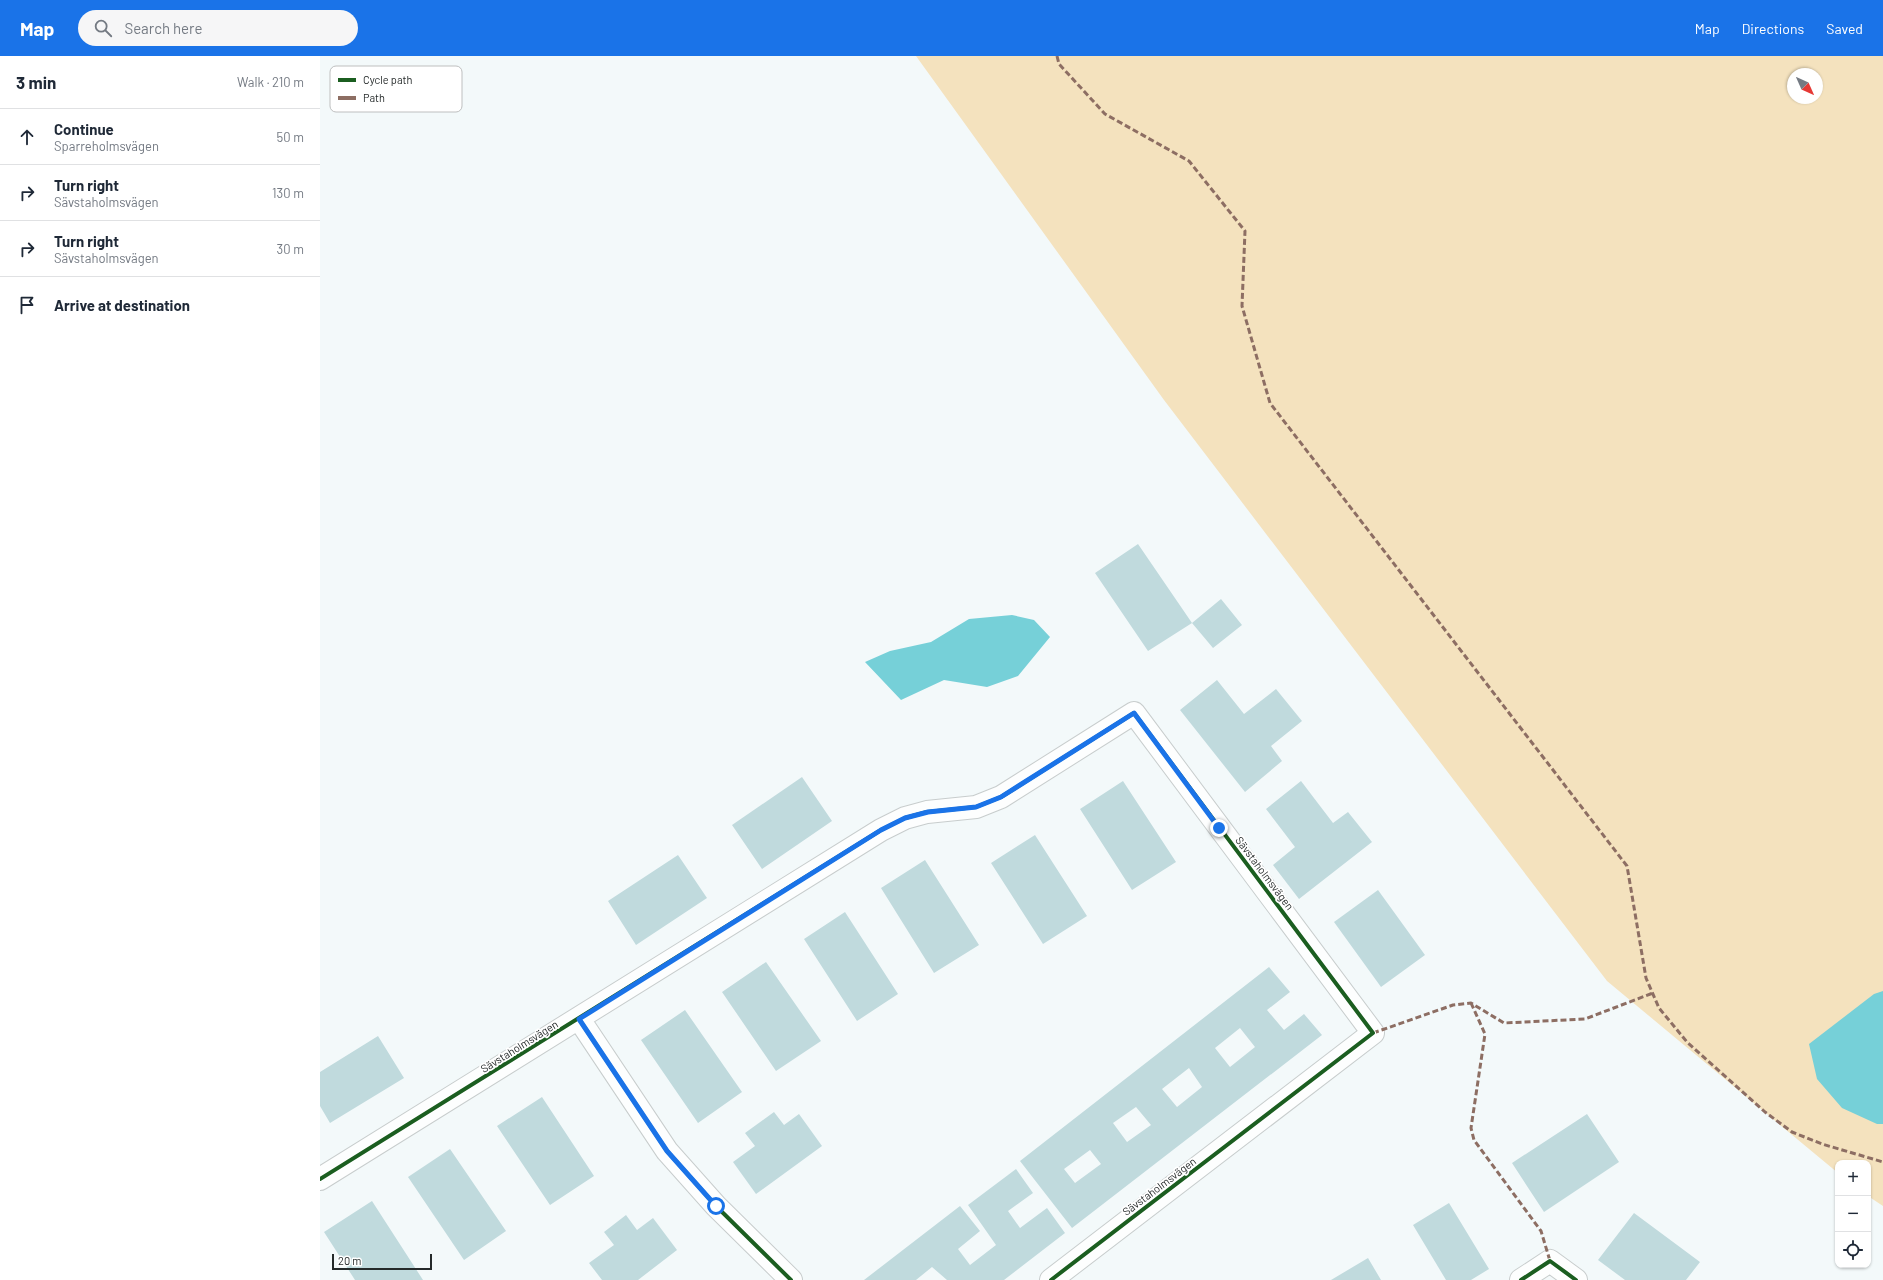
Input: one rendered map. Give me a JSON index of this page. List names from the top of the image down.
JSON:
{
  "streets": {
    "street": ["Sävstaholmsvägen"]
  },
  "legend": ["Cycle path", "Path"],
  "scale_bar": "20 m",
  "north": "bottom right",
  "page": {
    "header": "Map",
    "search": "Search here",
    "nav": ["Map", "Directions", "Saved"],
    "heading": ["3 min", "Walk · 210 m"],
    "list": [
      ["Continue", "Sparreholmsvägen", "50 m"],
      ["Turn right", "Sävstaholmsvägen", "130 m"],
      ["Turn right", "Sävstaholmsvägen", "30 m"],
      "Arrive at destination"
    ],
    "map_buttons": ["+", "−"],
    "scale": "20 m"
  }
}
